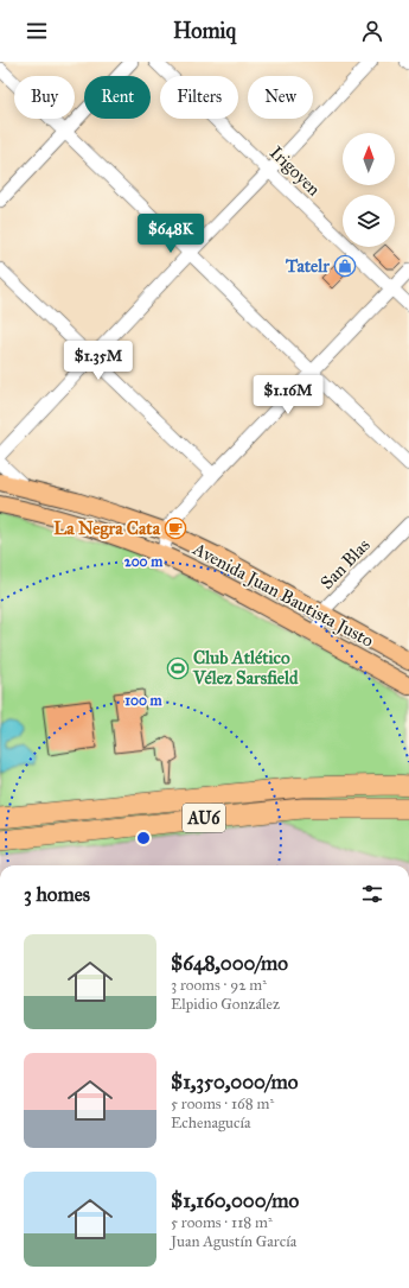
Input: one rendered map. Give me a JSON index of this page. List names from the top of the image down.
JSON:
{
  "streets": {
    "highway": ["AU6"],
    "main road": ["Avenida Juan Bautista Justo"],
    "street": ["Irigoyen", "San Blas"]
  },
  "crossings": [
    ["San Blas", "Avenida Juan Bautista Justo"]
  ],
  "places": {
    "shop": ["Tatelr"],
    "cafe": ["La Negra Cata"],
    "sports": ["Club Atlético Vélez Sarsfield"]
  },
  "north": "top",
  "page": {
    "header": "Homiq",
    "chip": [
      "Buy",
      "Rent",
      "Filters",
      "New"
    ],
    "price": ["$648K", "$1.35M", "$1.16M"],
    "heading": "3 homes",
    "list": [
      {
        "name": "$648,000/mo",
        "note": "3 rooms · 92 m² · Elpidio González"
      },
      {
        "name": "$1,350,000/mo",
        "note": "5 rooms · 168 m² · Echenagucía"
      },
      {
        "name": "$1,160,000/mo",
        "note": "5 rooms · 118 m² · Juan Agustín García"
      }
    ]
  },
  "rings": ["200 m", "100 m"]
}
